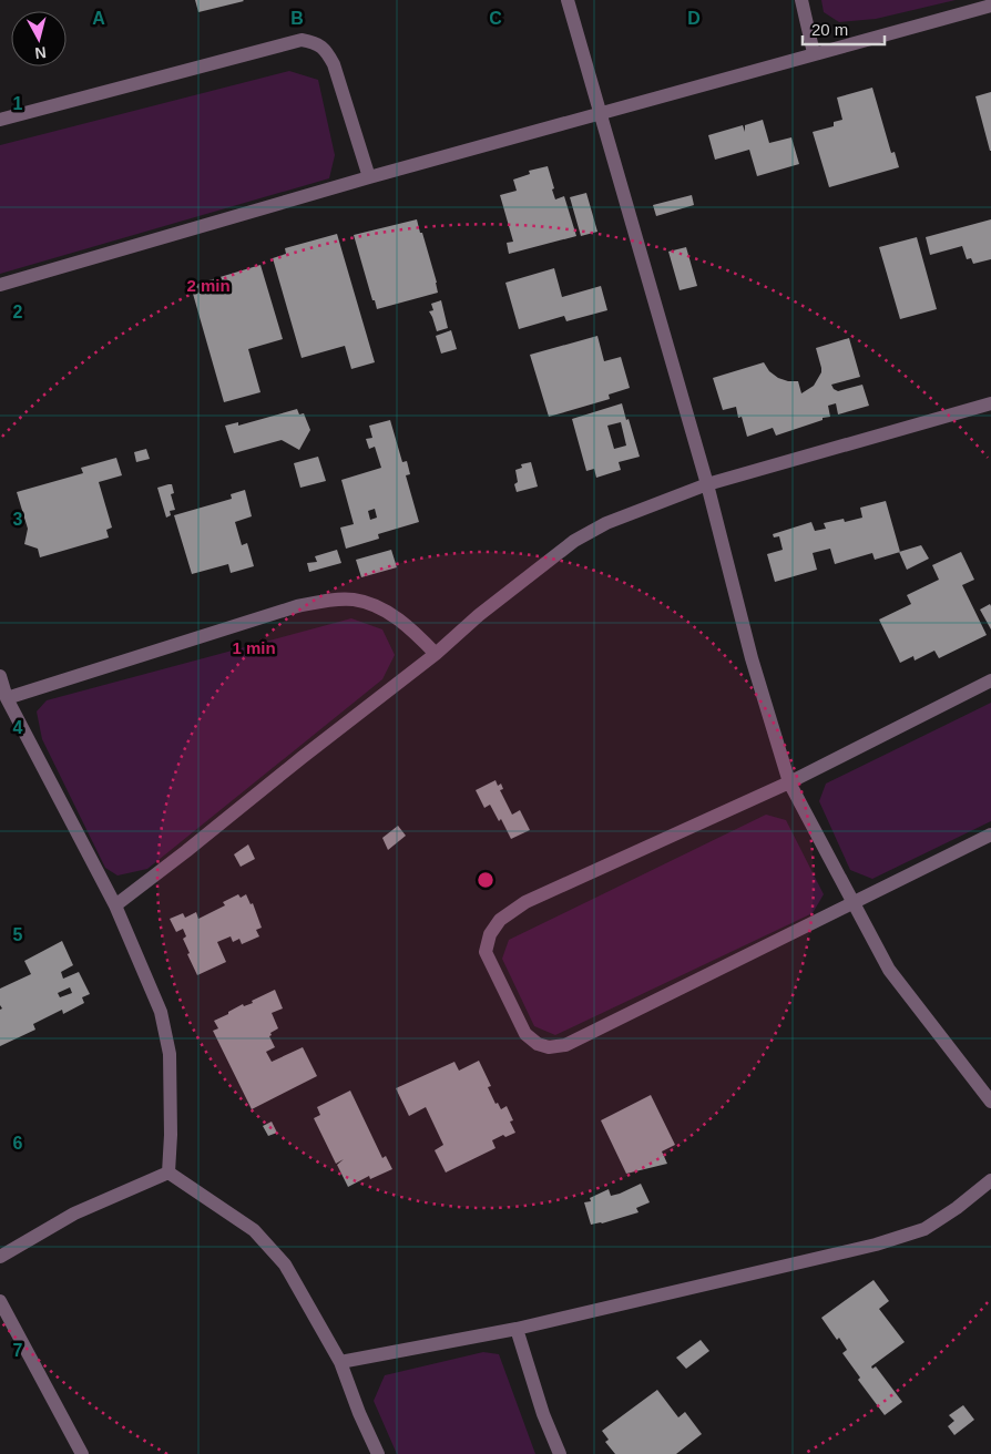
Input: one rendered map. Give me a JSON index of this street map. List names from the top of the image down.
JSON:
{
  "scale_bar": "20 m",
  "north": "bottom",
  "grid": {
    "columns": [
      "A",
      "B",
      "C",
      "D"
    ],
    "rows": [
      "1",
      "2",
      "3",
      "4",
      "5",
      "6",
      "7"
    ]
  },
  "rings": ["2 min", "1 min"]
}
